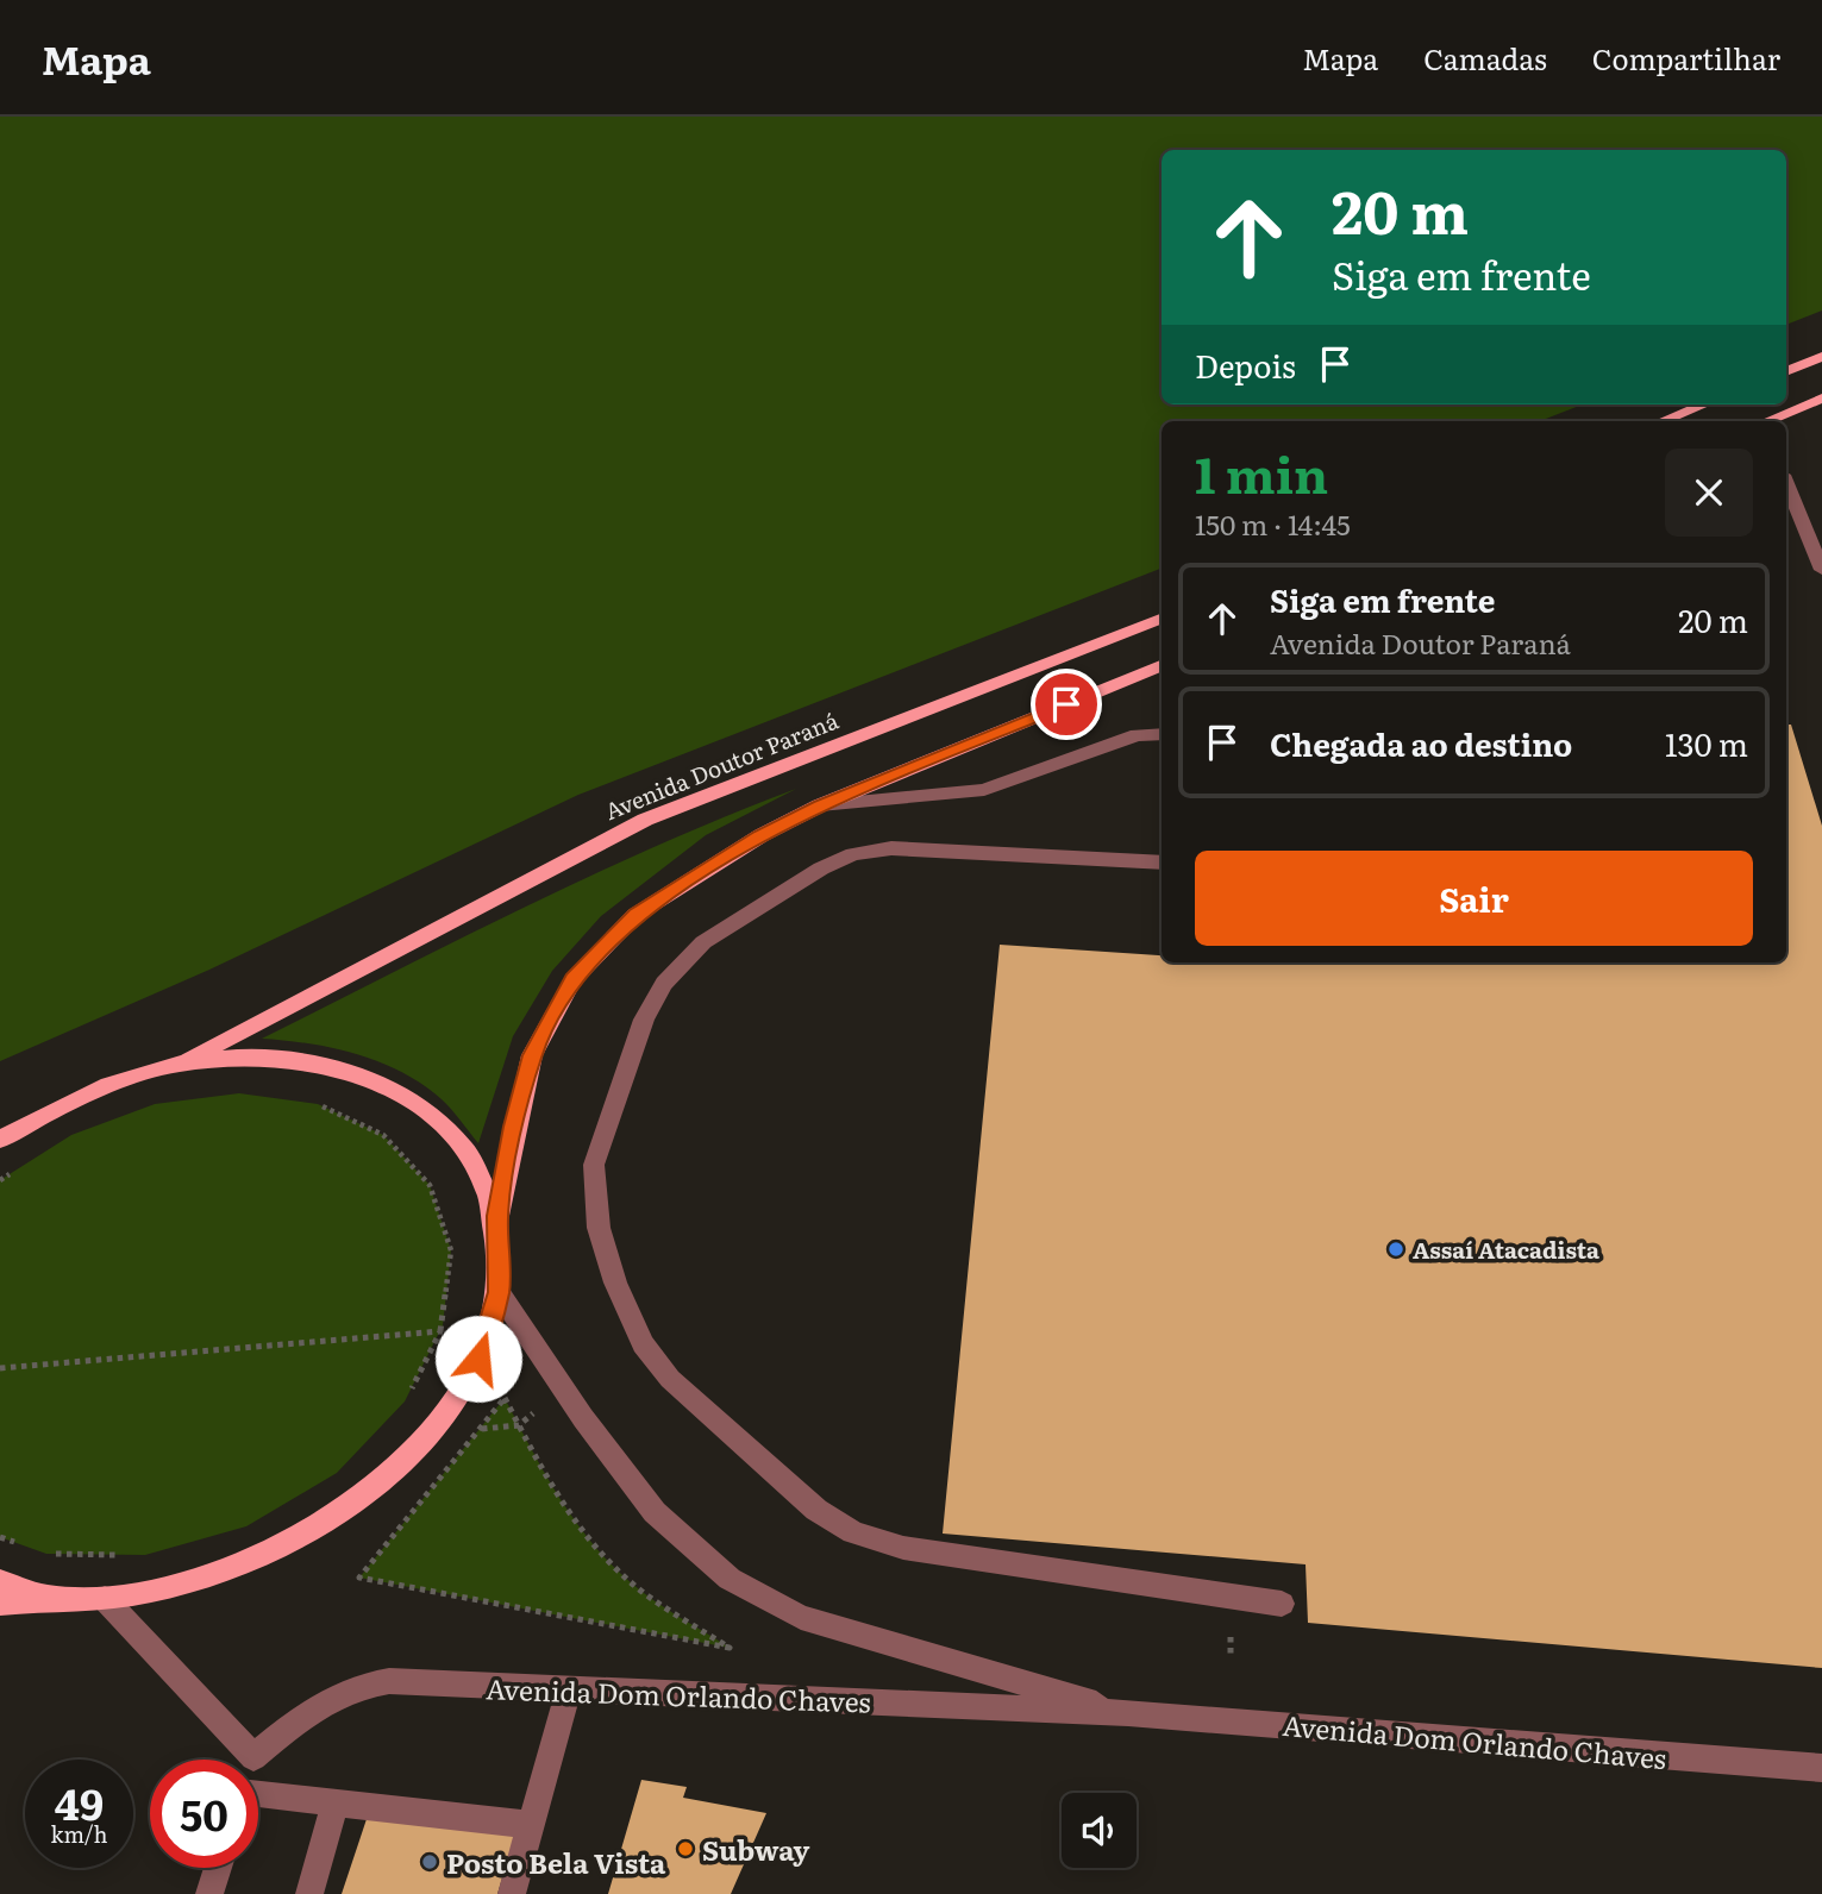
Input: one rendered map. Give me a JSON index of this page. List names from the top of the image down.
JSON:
{
  "streets": {
    "main road": ["Avenida Doutor Paraná"],
    "street": ["Avenida Dom Orlando Chaves"]
  },
  "places": ["Assaí Atacadista", "Subway", "Posto Bela Vista"],
  "page": {
    "header": "Mapa",
    "nav": ["Mapa", "Camadas", "Compartilhar"],
    "turn": ["20 m", "Siga em frente"],
    "then": "Depois",
    "heading": ["1 min", "150 m · 14:45"],
    "list": [
      {
        "name": "Siga em frente",
        "note": "Avenida Doutor Paraná",
        "value": "20 m"
      },
      {
        "name": "Chegada ao destino",
        "value": "130 m"
      }
    ],
    "buttons": "Sair",
    "speed": "49 km/h",
    "limit": "50"
  }
}
